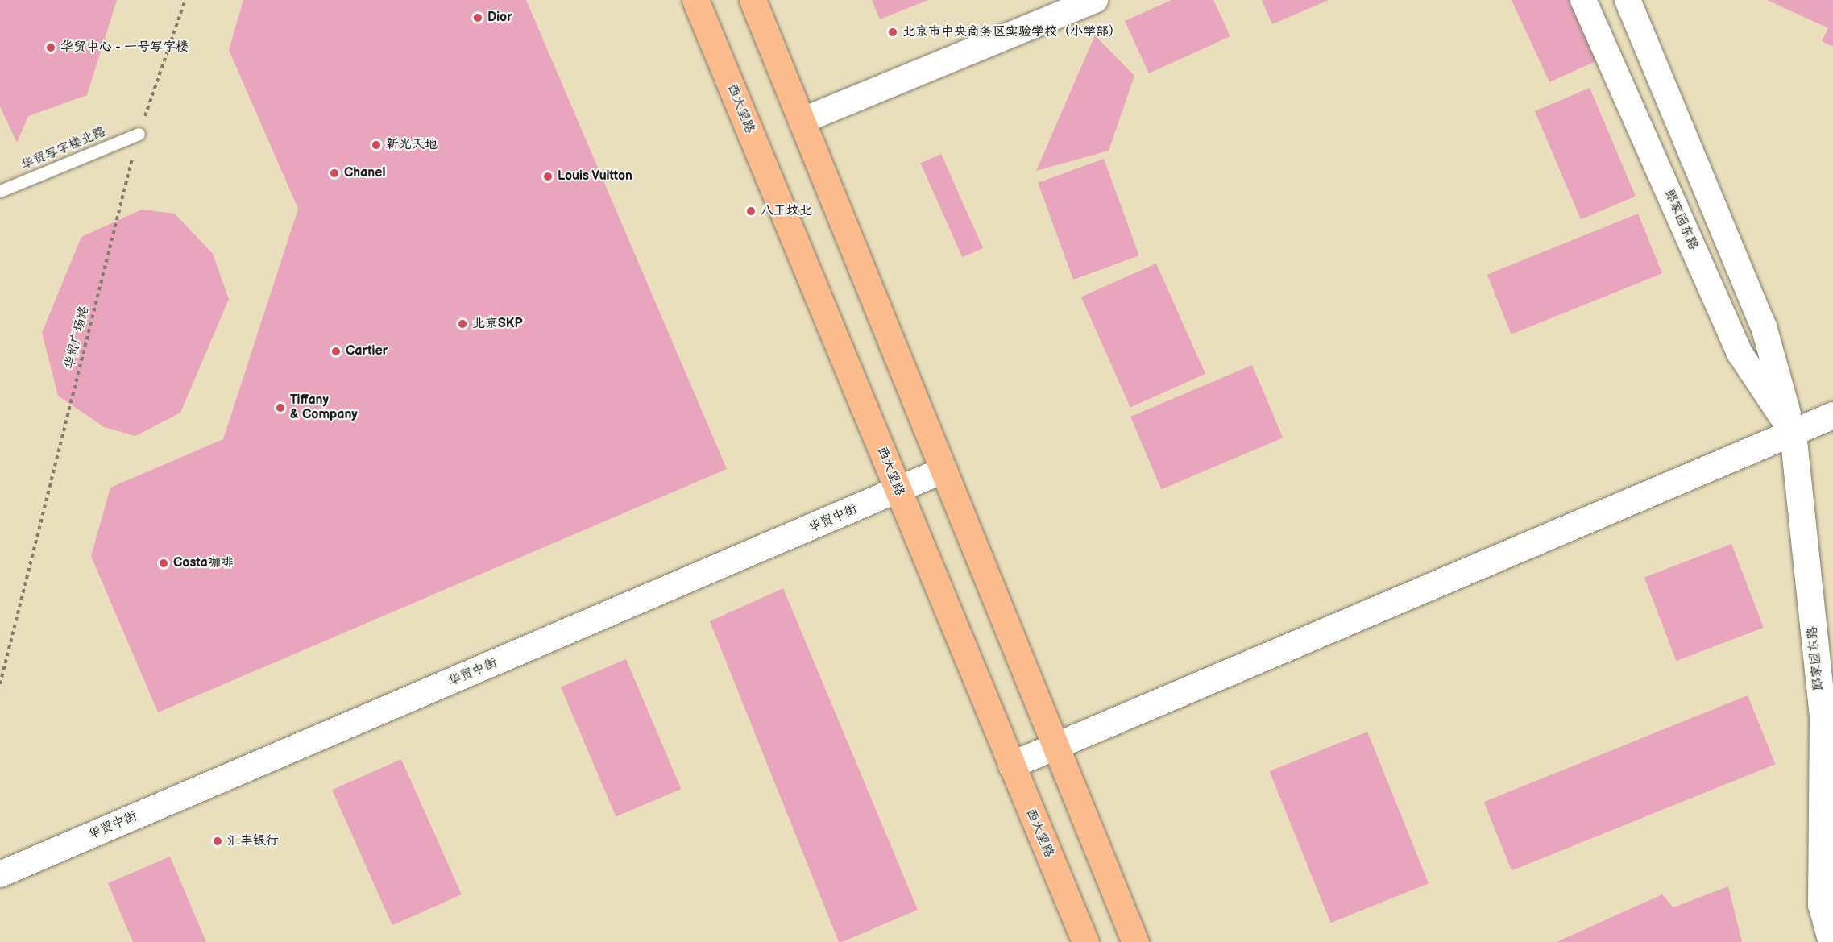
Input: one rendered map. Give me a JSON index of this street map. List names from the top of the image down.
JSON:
{
  "streets": {
    "main road": ["西大望路"],
    "street": ["郎家园东路", "华贸中街"],
    "lane": ["华贸写字楼北路"],
    "path": ["华贸广场路"]
  },
  "crossings": [
    ["西大望路", "华贸中街"],
    ["华贸写字楼北路", "华贸广场路"]
  ],
  "places": [
    "Dior",
    "北京市中央商务区实验学校（小学部）",
    "华贸中心 - 一号写字楼",
    "新光天地",
    "Chanel",
    "Louis Vuitton",
    "八王坟北",
    "北京SKP",
    "Cartier",
    "Tiffany & Company",
    "Costa咖啡",
    "汇丰银行"
  ]
}
